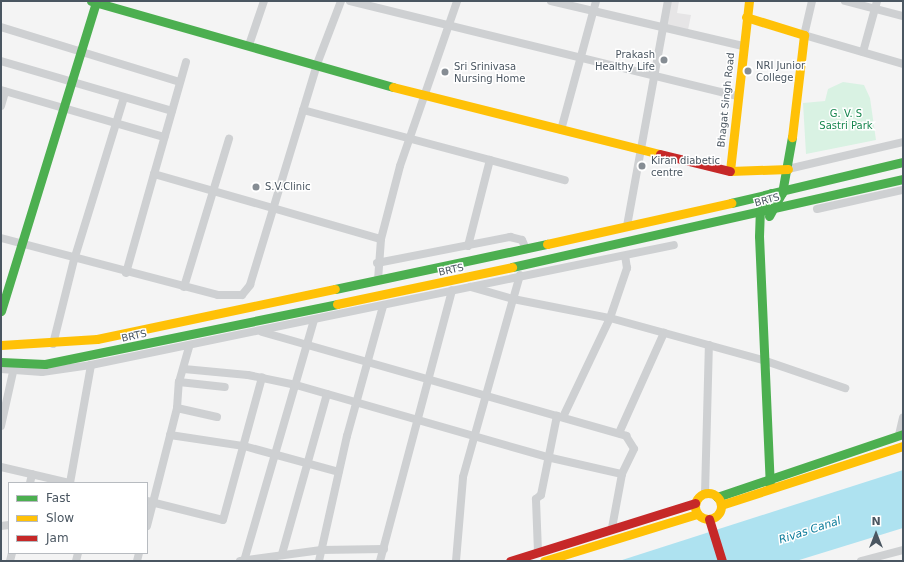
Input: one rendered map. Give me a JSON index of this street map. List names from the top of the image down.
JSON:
{
  "streets": {
    "street": ["Bhagat Singh Road", "BRTS"]
  },
  "water": ["Rivas Canal"],
  "parks": ["G. V. S Sastri Park"],
  "places": [
    "Prakash Healthy Life",
    "NRI Junior College",
    "Sri Srinivasa Nursing Home",
    "Kiran diabetic centre",
    "S.V.Clinic"
  ],
  "legend": ["Fast", "Slow", "Jam"],
  "north": "top"
}
